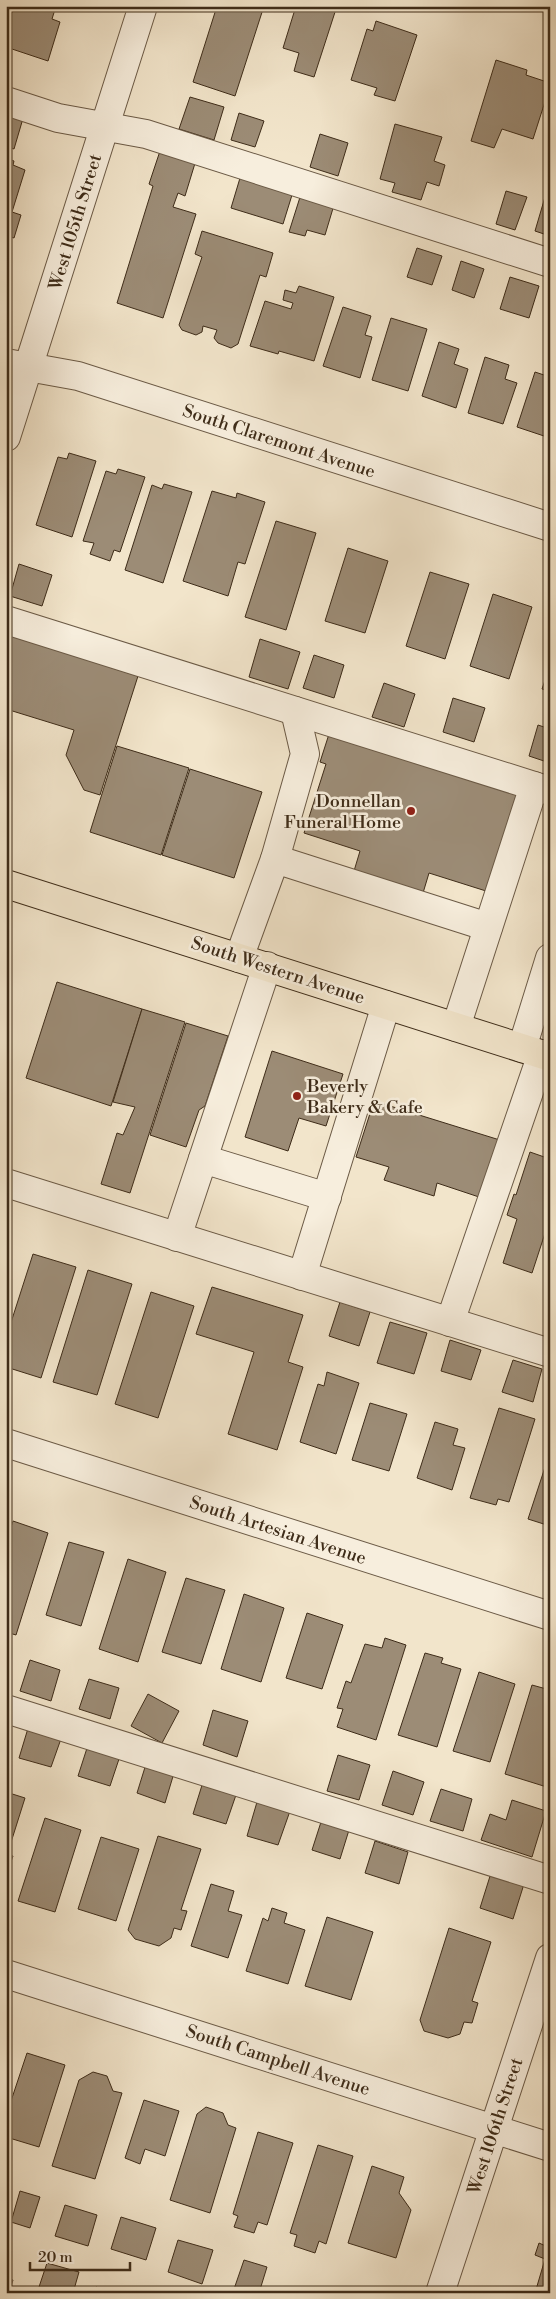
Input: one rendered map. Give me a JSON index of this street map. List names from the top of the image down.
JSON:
{
  "streets": {
    "main road": ["South Western Avenue"],
    "street": [
      "West 105th Street",
      "South Claremont Avenue",
      "South Artesian Avenue",
      "South Campbell Avenue",
      "West 106th Street"
    ]
  },
  "crossings": [
    ["West 105th Street", "South Claremont Avenue"],
    ["South Campbell Avenue", "West 106th Street"]
  ],
  "places": ["Donnellan Funeral Home", "Beverly Bakery & Cafe"],
  "scale_bar": "20 m"
}
